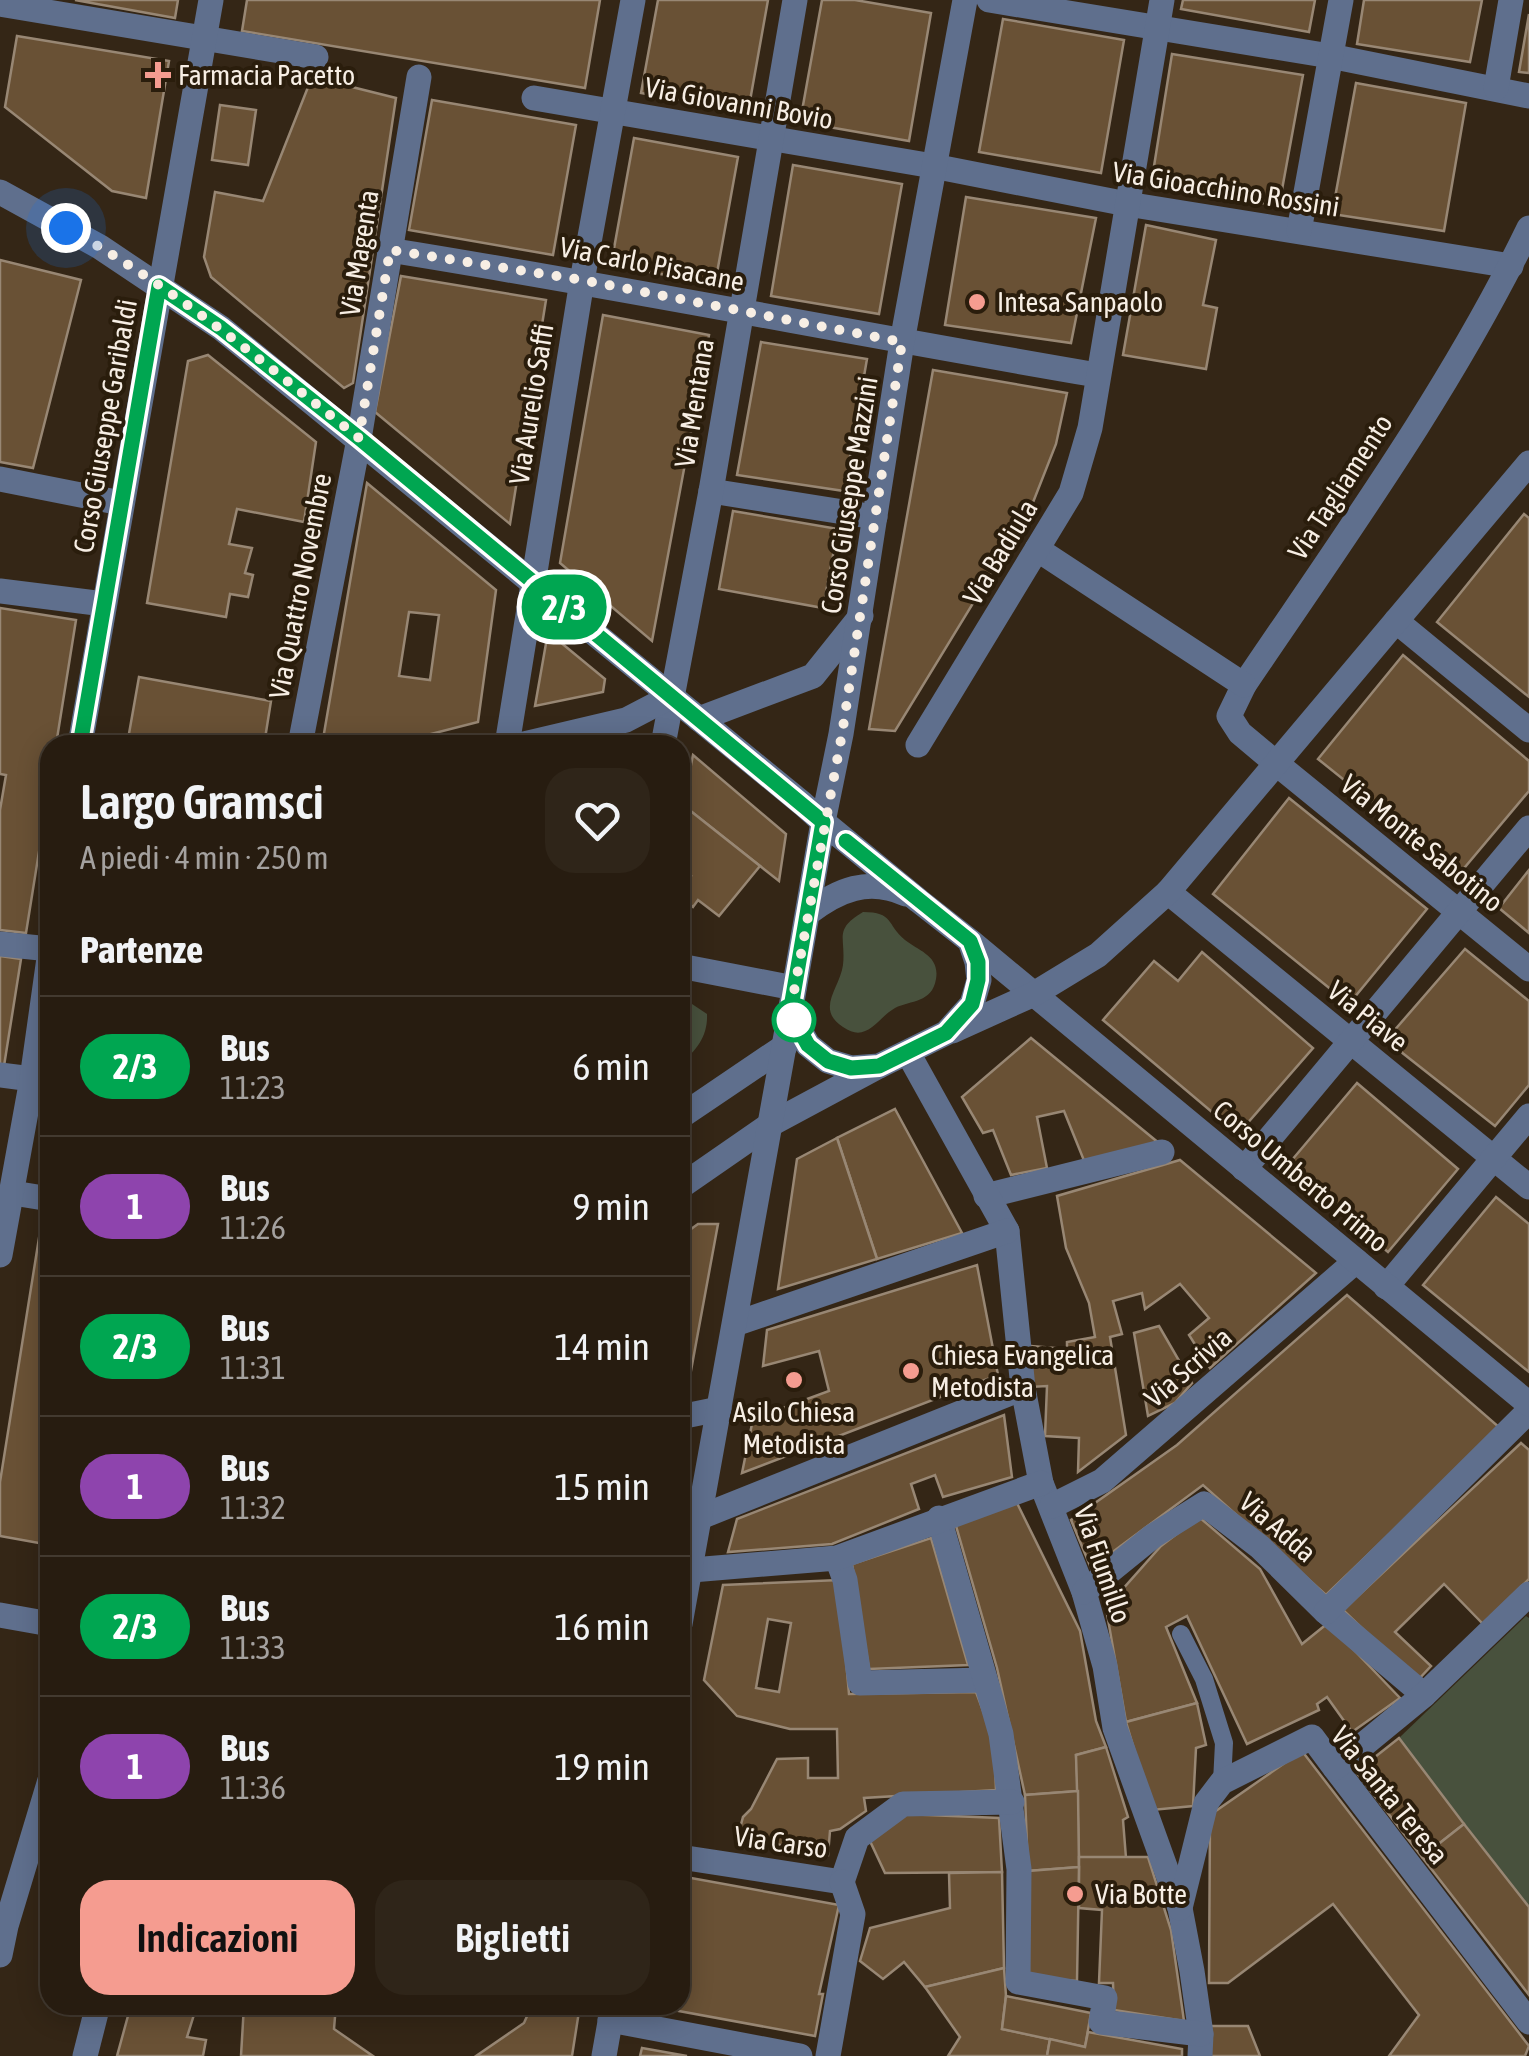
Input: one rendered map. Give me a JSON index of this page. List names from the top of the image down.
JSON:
{
  "streets": {
    "street": [
      "Via Giovanni Bovio",
      "Via Gioacchino Rossini",
      "Via Magenta",
      "Via Carlo Pisacane",
      "Via Mentana",
      "Via Aurelio Saffi",
      "Corso Giuseppe Garibaldi",
      "Via Tagliamento",
      "Corso Giuseppe Mazzini",
      "Via Badiula",
      "Via Quattro Novembre",
      "Via Monte Sabotino",
      "Via Piave",
      "Corso Umberto Primo",
      "Via Scrivia",
      "Via Adda",
      "Via Fiumillo",
      "Via Santa Teresa",
      "Via Carso"
    ]
  },
  "crossings": [
    ["Via Giovanni Bovio", "Via Gioacchino Rossini"],
    ["Via Giovanni Bovio", "Via Mentana"],
    ["Via Giovanni Bovio", "Via Aurelio Saffi"],
    ["Via Giovanni Bovio", "Corso Giuseppe Mazzini"],
    ["Via Gioacchino Rossini", "Via Tagliamento"],
    ["Via Gioacchino Rossini", "Corso Giuseppe Mazzini"],
    ["Via Gioacchino Rossini", "Via Badiula"],
    ["Via Magenta", "Via Carlo Pisacane"],
    ["Via Magenta", "Via Quattro Novembre"],
    ["Via Carlo Pisacane", "Via Mentana"],
    ["Via Carlo Pisacane", "Via Aurelio Saffi"],
    ["Via Carlo Pisacane", "Corso Giuseppe Mazzini"],
    ["Via Carlo Pisacane", "Via Badiula"],
    ["Via Tagliamento", "Via Monte Sabotino"],
    ["Corso Giuseppe Mazzini", "Corso Umberto Primo"],
    ["Corso Giuseppe Mazzini", "Via Fiumillo"],
    ["Corso Umberto Primo", "Via Scrivia"],
    ["Corso Umberto Primo", "Via Fiumillo"],
    ["Via Scrivia", "Via Fiumillo"],
    ["Via Adda", "Via Fiumillo"]
  ],
  "places": {
    "health": ["Farmacia Pacetto"],
    "other": [
      "Intesa Sanpaolo",
      "Chiesa Evangelica Metodista",
      "Asilo Chiesa Metodista",
      "Via Botte"
    ]
  },
  "lines": ["bus line 2/3"],
  "page": {
    "on_map": "2/3",
    "heading": [
      ["Largo Gramsci", "A piedi · 4 min · 250 m"],
      "Partenze"
    ],
    "list": [
      {
        "mark": "2/3",
        "name": "Bus",
        "note": "11:23",
        "value": "6 min"
      },
      {
        "mark": "1",
        "name": "Bus",
        "note": "11:26",
        "value": "9 min"
      },
      {
        "mark": "2/3",
        "name": "Bus",
        "note": "11:31",
        "value": "14 min"
      },
      {
        "mark": "1",
        "name": "Bus",
        "note": "11:32",
        "value": "15 min"
      },
      {
        "mark": "2/3",
        "name": "Bus",
        "note": "11:33",
        "value": "16 min"
      },
      {
        "mark": "1",
        "name": "Bus",
        "note": "11:36",
        "value": "19 min"
      }
    ],
    "buttons": ["Indicazioni", "Biglietti"]
  }
}
